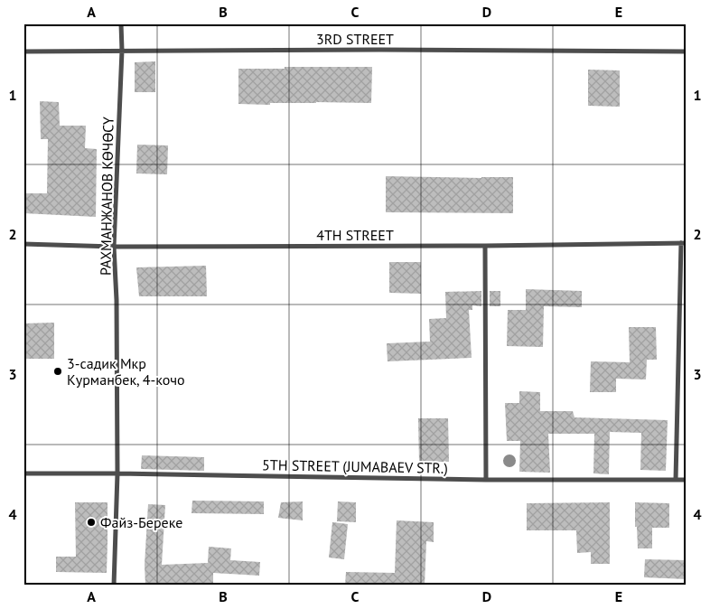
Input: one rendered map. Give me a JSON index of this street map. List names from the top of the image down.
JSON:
{
  "streets": {
    "street": [
      "3RD STREET",
      "РАХМАНЖАНОВ КӨЧӨСҮ",
      "4TH STREET",
      "5TH STREET (JUMABAEV STR.)"
    ]
  },
  "crossings": [
    ["3RD STREET", "РАХМАНЖАНОВ КӨЧӨСҮ"],
    ["РАХМАНЖАНОВ КӨЧӨСҮ", "4TH STREET"],
    ["РАХМАНЖАНОВ КӨЧӨСҮ", "5TH STREET (JUMABAEV STR.)"]
  ],
  "places": ["3-садик Мкр Курманбек, 4-кочо", "Файз-Береке"],
  "grid": {
    "columns": [
      "A",
      "B",
      "C",
      "D",
      "E"
    ],
    "rows": [
      "1",
      "2",
      "3",
      "4"
    ]
  }
}
